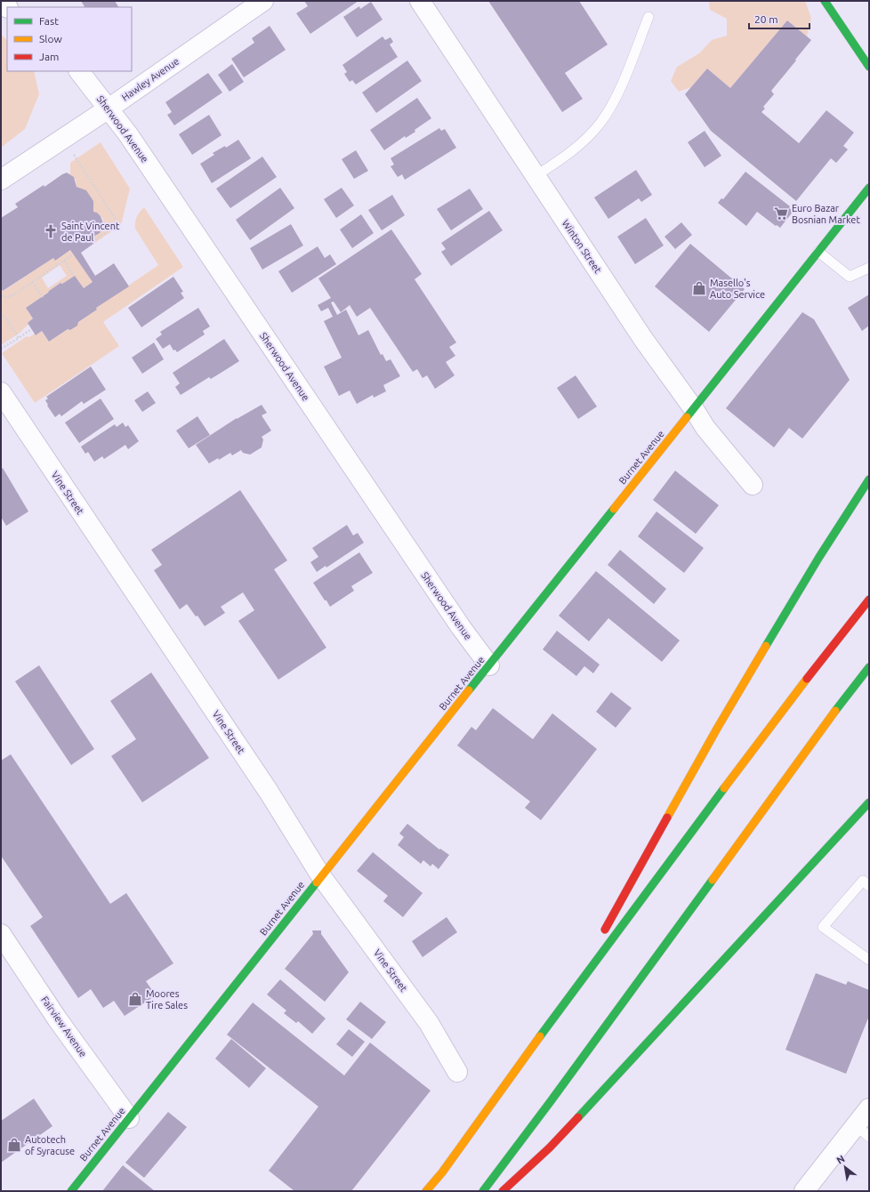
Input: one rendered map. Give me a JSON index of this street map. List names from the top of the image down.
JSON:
{
  "streets": {
    "main road": ["Burnet Avenue"],
    "street": [
      "Hawley Avenue",
      "Sherwood Avenue",
      "Winton Street",
      "Vine Street",
      "Fairview Avenue"
    ]
  },
  "crossings": [
    ["Hawley Avenue", "Sherwood Avenue"],
    ["Sherwood Avenue", "Burnet Avenue"],
    ["Winton Street", "Burnet Avenue"],
    ["Burnet Avenue", "Vine Street"],
    ["Burnet Avenue", "Fairview Avenue"]
  ],
  "places": {
    "supermarket": ["Euro Bazar Bosnian Market"],
    "church": ["Saint Vincent de Paul"],
    "shop": ["Masello's Auto Service", "Moores Tire Sales", "Autotech of Syracuse"]
  },
  "legend": ["Fast", "Slow", "Jam"],
  "scale_bar": "20 m",
  "north": "top left"
}
